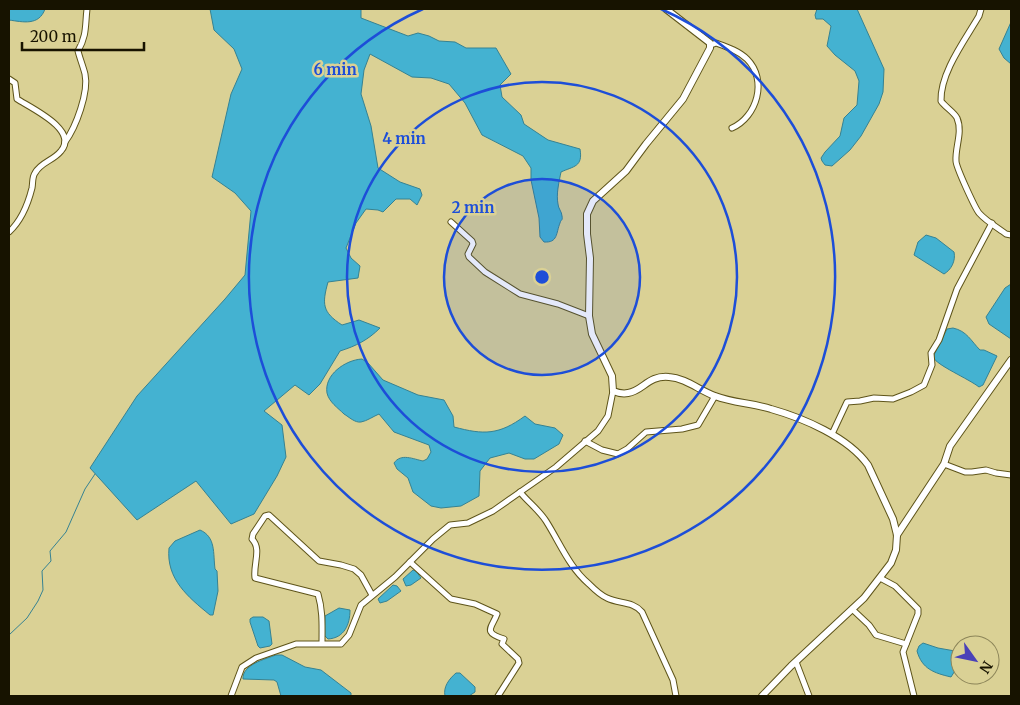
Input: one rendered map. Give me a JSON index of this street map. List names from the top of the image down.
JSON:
{
  "scale_bar": "200 m",
  "north": "bottom right",
  "rings": ["6 min", "4 min", "2 min"]
}
